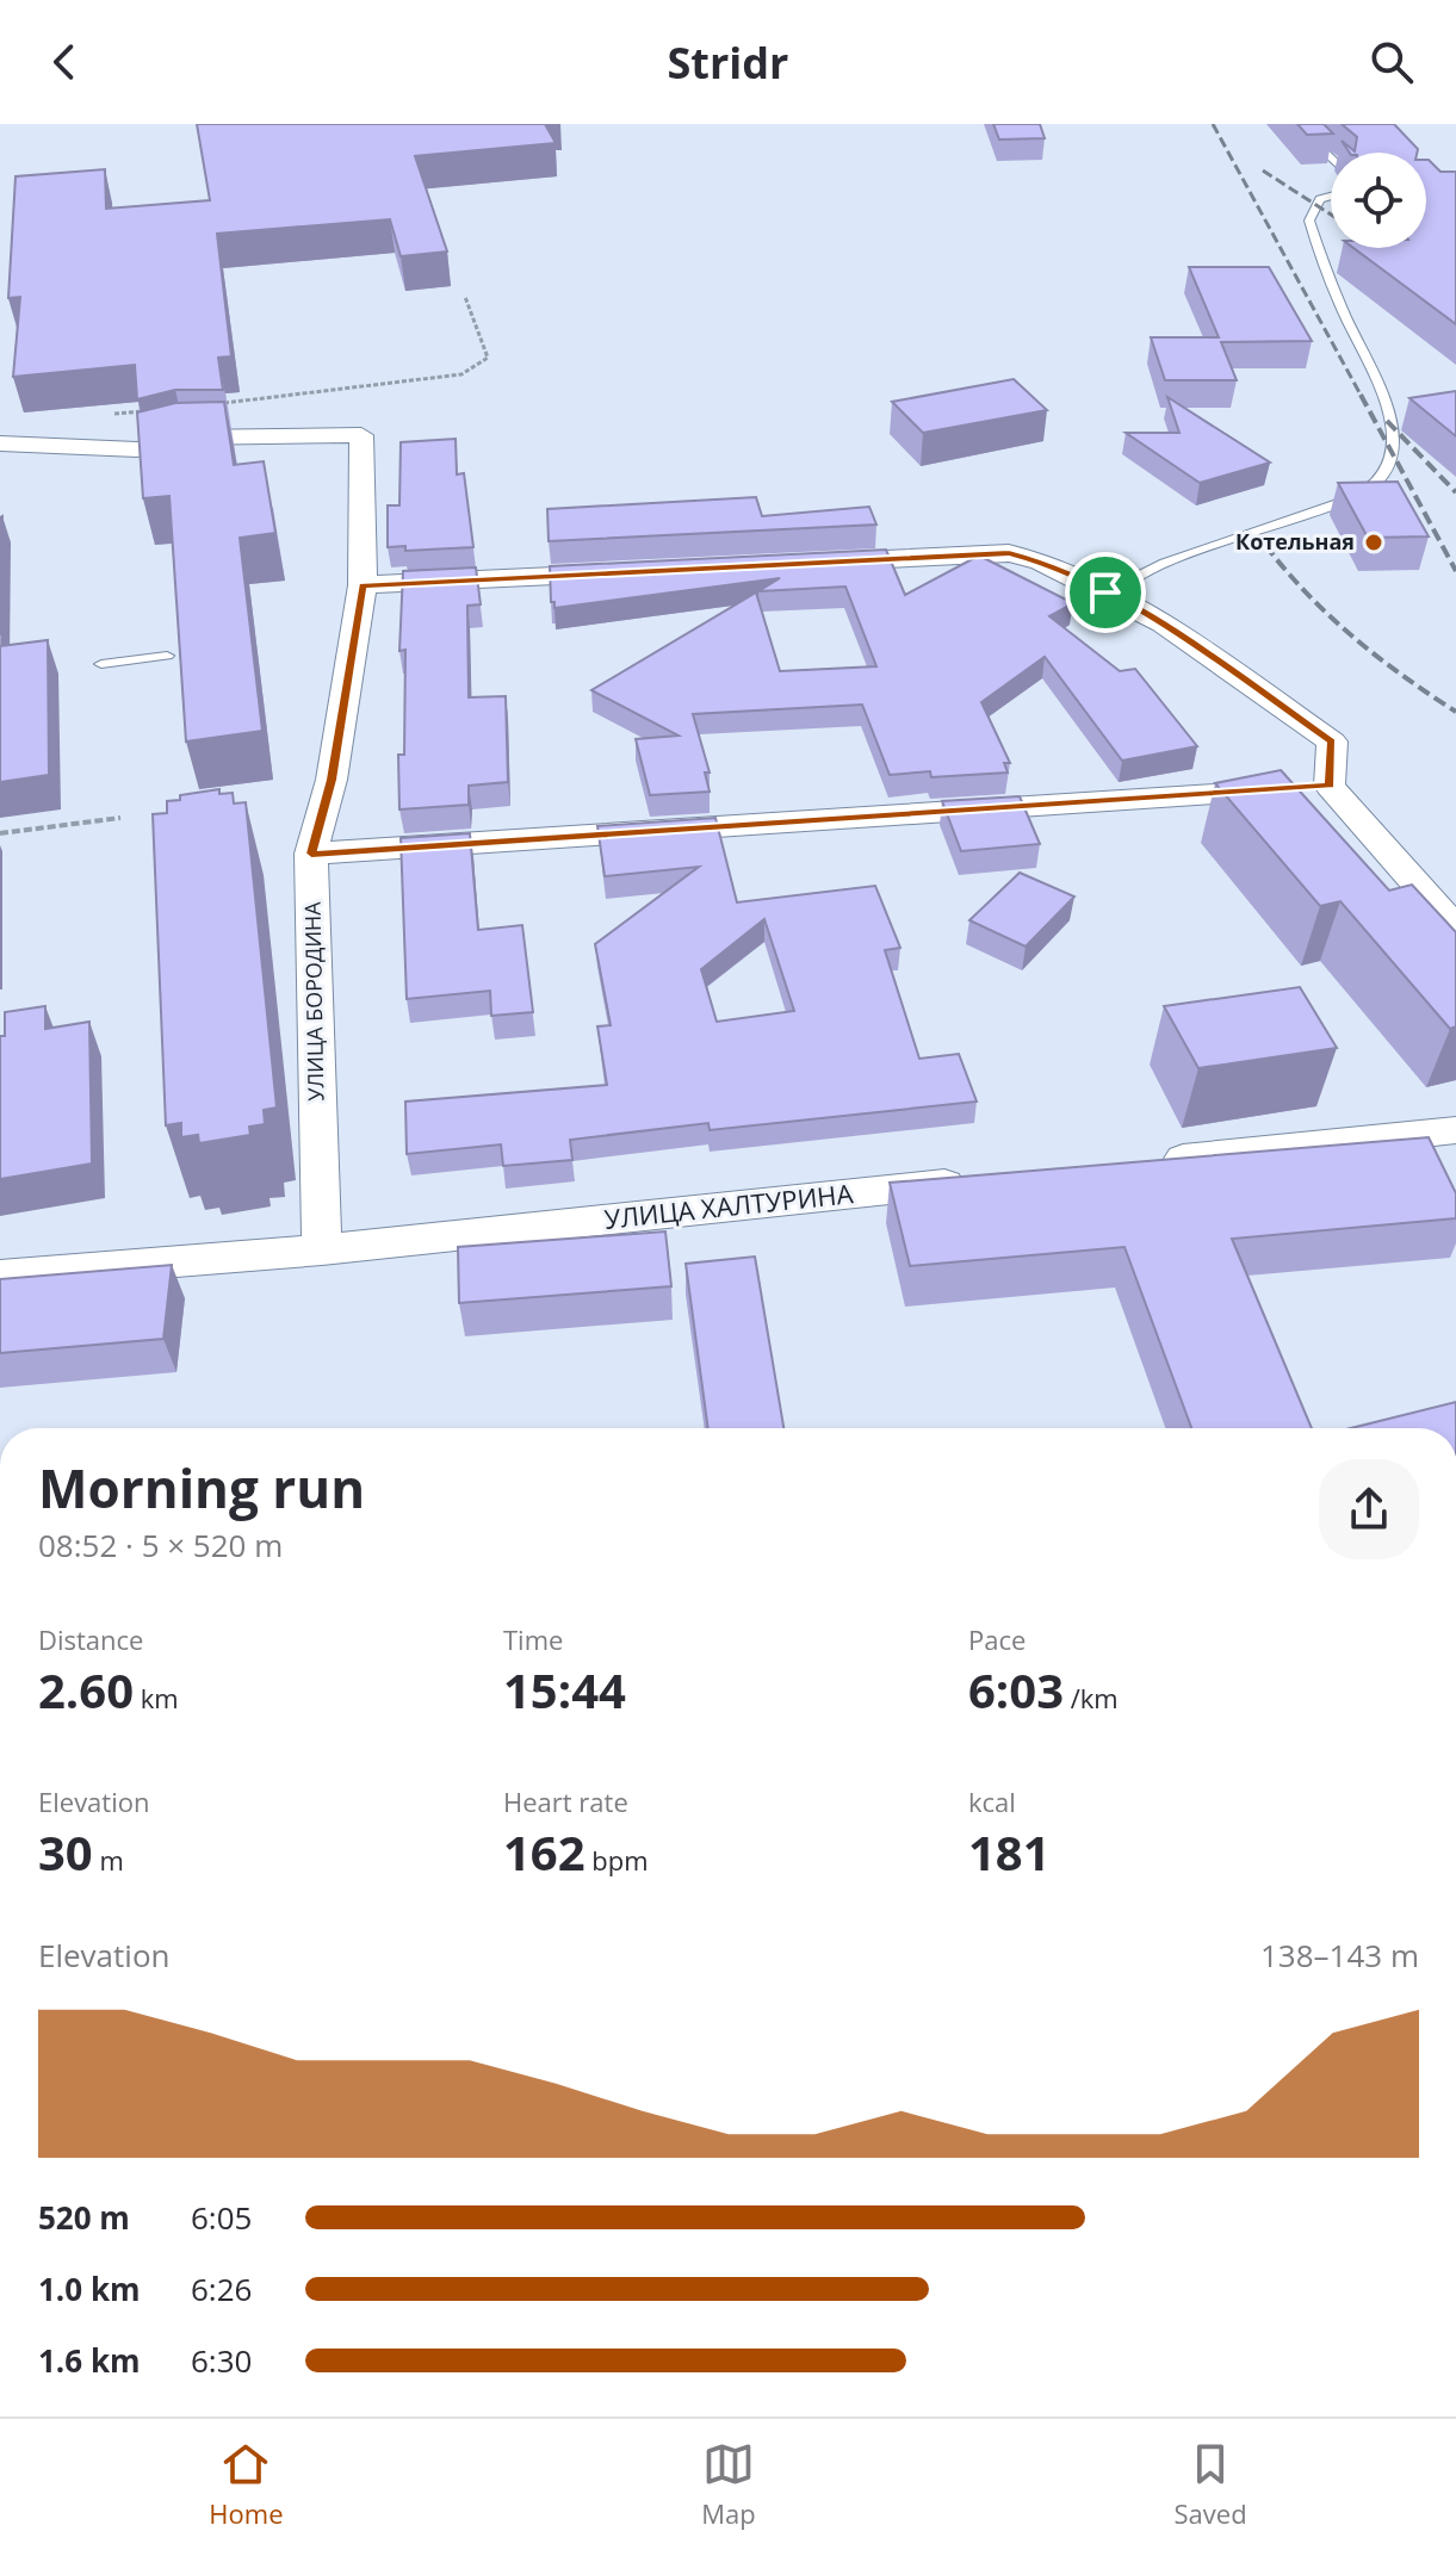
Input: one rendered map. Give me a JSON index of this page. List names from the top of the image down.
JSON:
{
  "streets": {
    "street": ["УЛИЦА БОРОДИНА", "УЛИЦА ХАЛТУРИНА"]
  },
  "crossings": [
    ["УЛИЦА БОРОДИНА", "УЛИЦА ХАЛТУРИНА"]
  ],
  "places": ["Котельная"],
  "page": {
    "header": "Stridr",
    "heading": ["Morning run", "08:52 · 5 × 520 m"],
    "stats": [
      ["Distance", "2.60 km"],
      ["Time", "15:44"],
      ["Pace", "6:03 /km"],
      ["Elevation", "30 m"],
      ["Heart rate", "162 bpm"],
      ["kcal", "181"]
    ],
    "chart": ["Elevation", "138–143 m"],
    "list": [
      {
        "name": "520 m",
        "note": "6:05"
      },
      {
        "name": "1.0 km",
        "note": "6:26"
      },
      {
        "name": "1.6 km",
        "note": "6:30"
      }
    ],
    "tabs": ["Home", "Map", "Saved"]
  }
}
